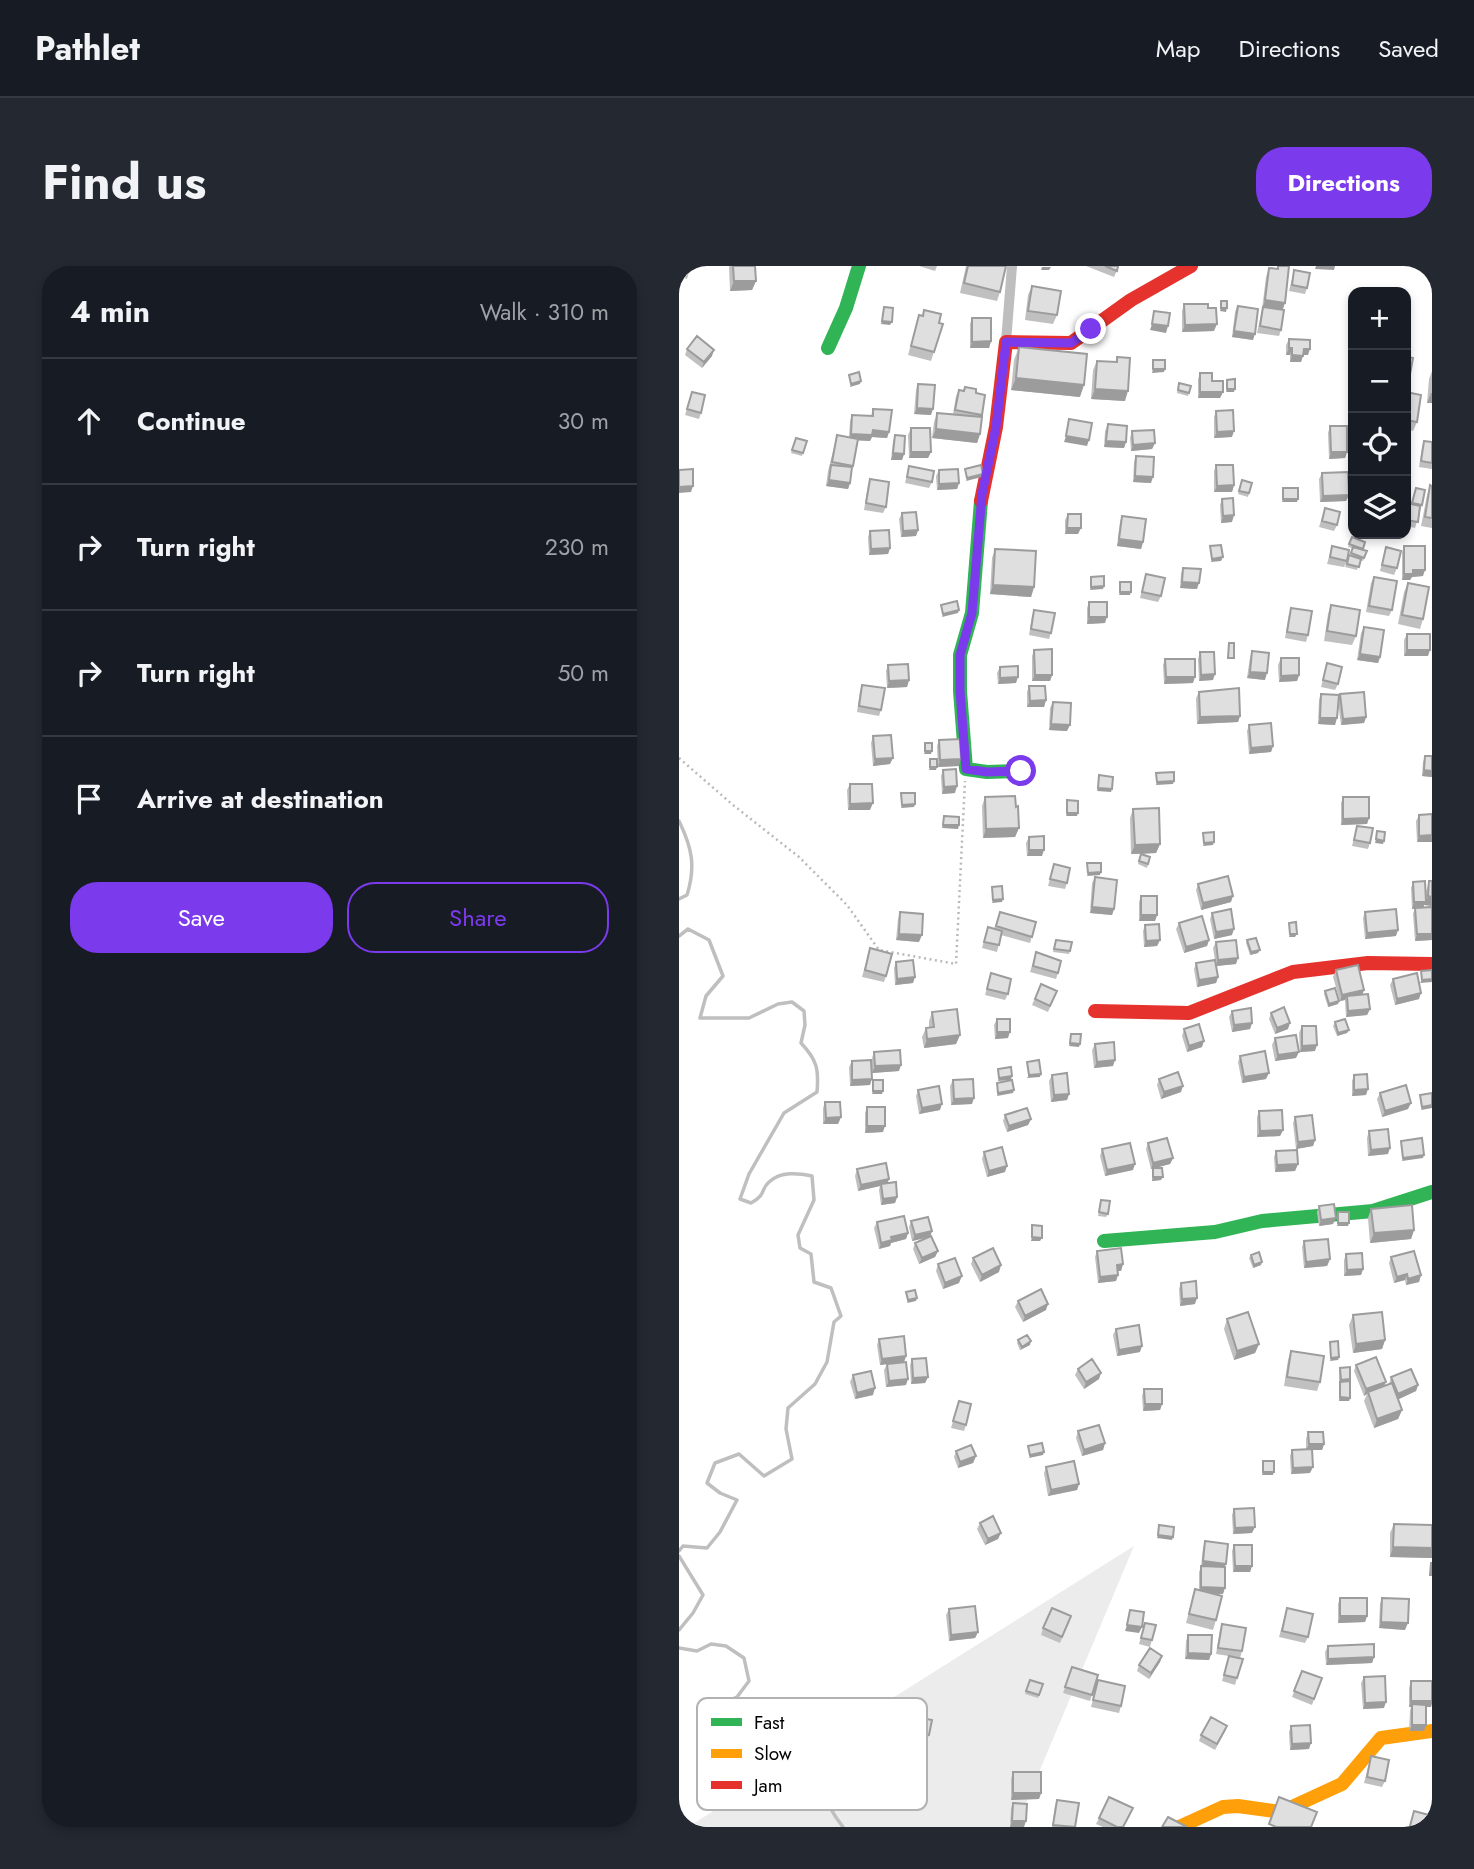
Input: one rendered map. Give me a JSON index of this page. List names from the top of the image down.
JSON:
{
  "legend": ["Fast", "Slow", "Jam"],
  "page": {
    "header": "Pathlet",
    "nav": ["Map", "Directions", "Saved"],
    "title": "Find us",
    "buttons": [
      "Directions",
      ["Save", "Share"]
    ],
    "heading": ["4 min", "Walk · 310 m"],
    "map_buttons": ["+", "−"],
    "list": [
      ["Continue", "30 m"],
      ["Turn right", "230 m"],
      ["Turn right", "50 m"],
      "Arrive at destination"
    ]
  }
}
